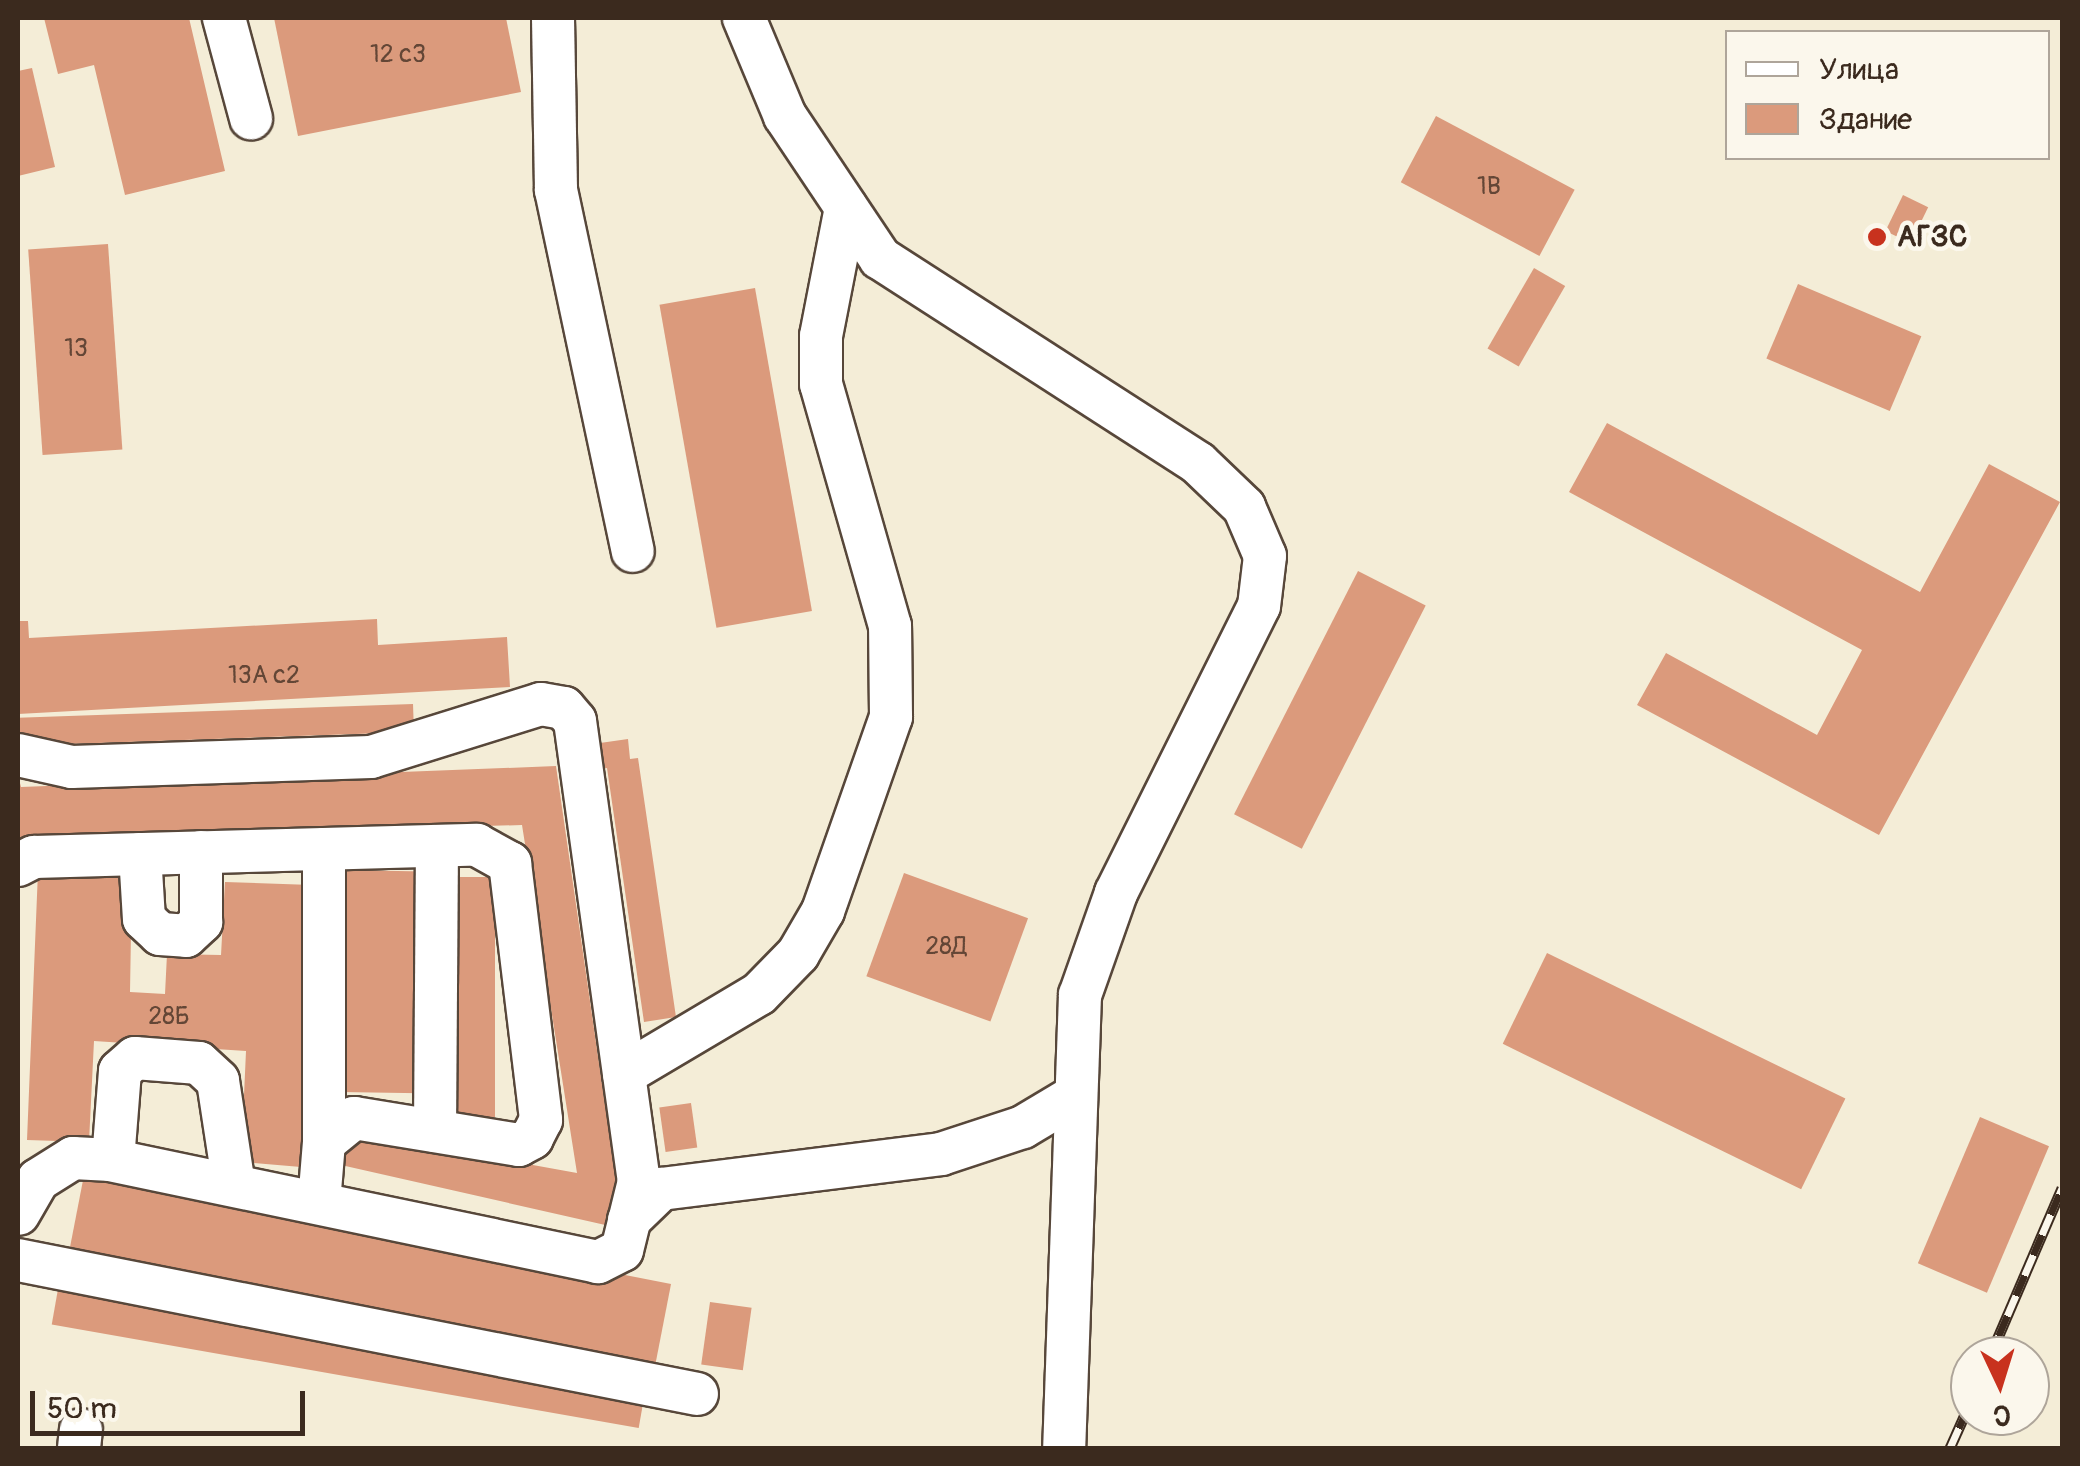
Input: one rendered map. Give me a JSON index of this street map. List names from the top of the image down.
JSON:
{
  "places": ["АГЗС"],
  "house_numbers": [
    "12 с3",
    "1В",
    "13",
    "13А с2",
    "28Д",
    "28Б"
  ],
  "legend": ["Улица", "Здание"],
  "scale_bar": "50 m",
  "north": "bottom"
}
